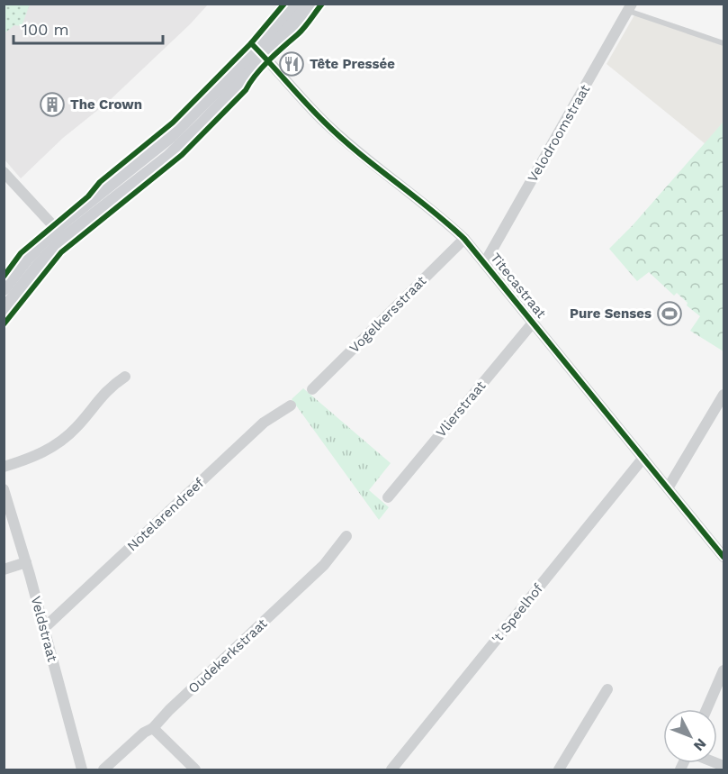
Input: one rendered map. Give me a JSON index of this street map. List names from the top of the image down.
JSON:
{
  "streets": {
    "street": [
      "Velodroomstraat",
      "Titecastraat",
      "Vogelkersstraat",
      "Vlierstraat",
      "Notelarendreef",
      "'t Speelhof",
      "Veldstraat",
      "Oudekerkstraat"
    ]
  },
  "crossings": [
    ["Velodroomstraat", "Titecastraat"],
    ["Titecastraat", "Vogelkersstraat"],
    ["Titecastraat", "Vlierstraat"],
    ["Titecastraat", "'t Speelhof"],
    ["Notelarendreef", "Veldstraat"]
  ],
  "places": {
    "restaurant": ["Tête Pressée"],
    "building": ["The Crown"],
    "sports": ["Pure Senses"]
  },
  "scale_bar": "100 m",
  "north": "bottom right"
}
